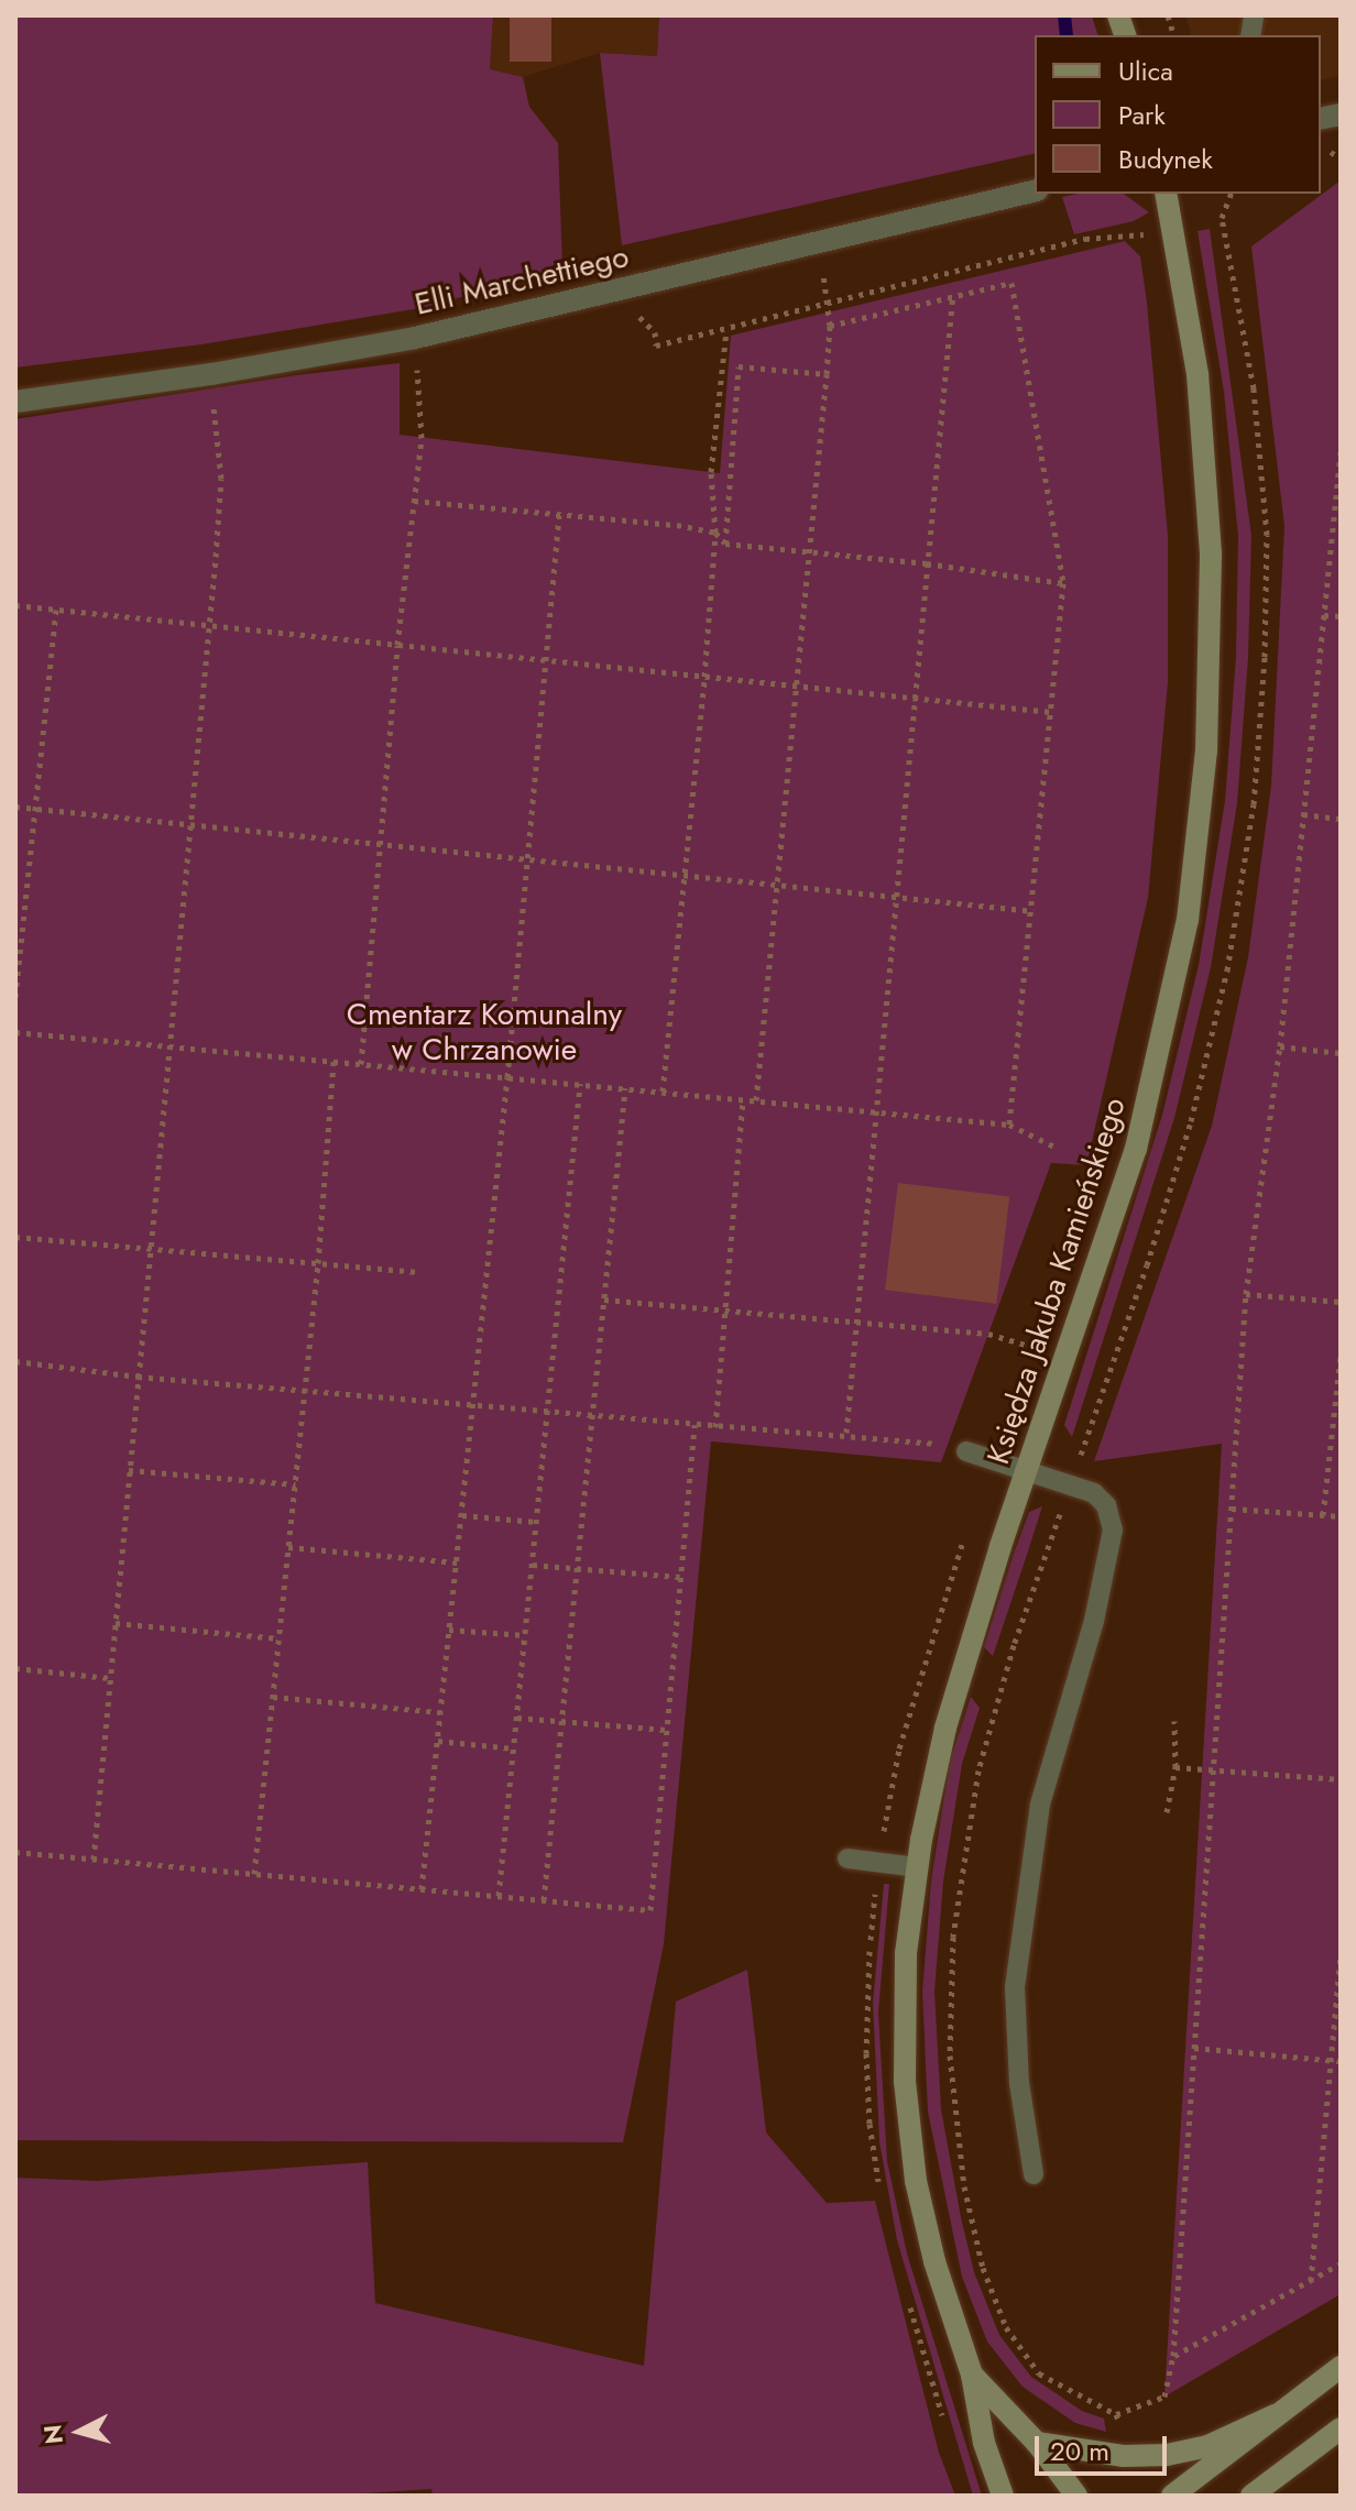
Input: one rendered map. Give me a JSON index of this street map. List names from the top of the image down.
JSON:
{
  "streets": {
    "main road": ["Księdza Jakuba Kamieńskiego"],
    "street": ["Elli Marchettiego"]
  },
  "parks": ["Cmentarz Komunalny w Chrzanowie"],
  "legend": ["Ulica", "Park", "Budynek"],
  "scale_bar": "20 m",
  "north": "left"
}
